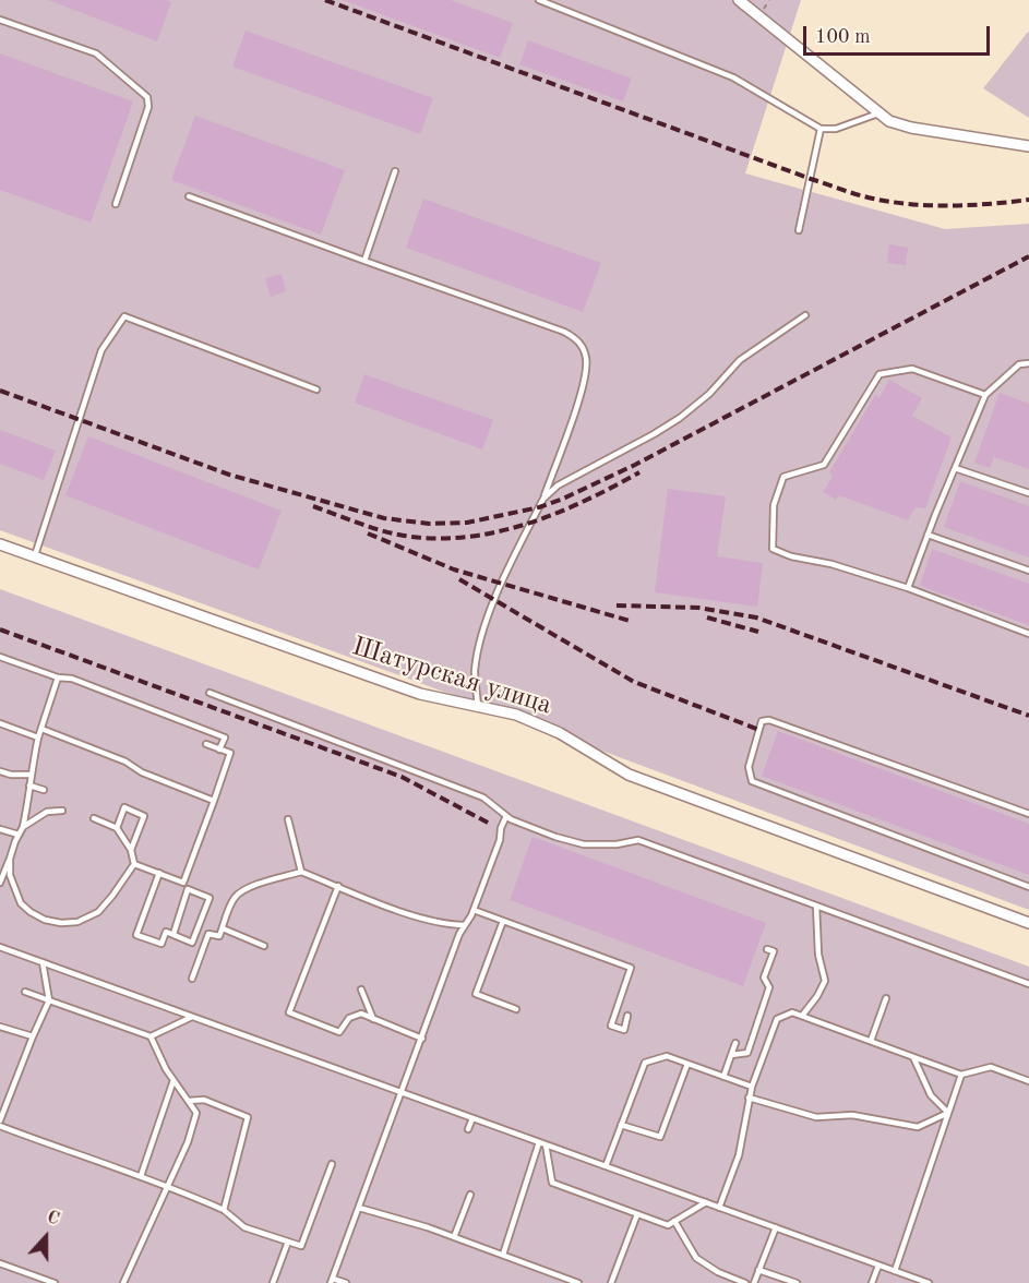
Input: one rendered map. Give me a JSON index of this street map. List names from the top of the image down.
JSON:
{
  "streets": {
    "street": ["Шатурская улица"]
  },
  "scale_bar": "100 m",
  "north": "top"
}
